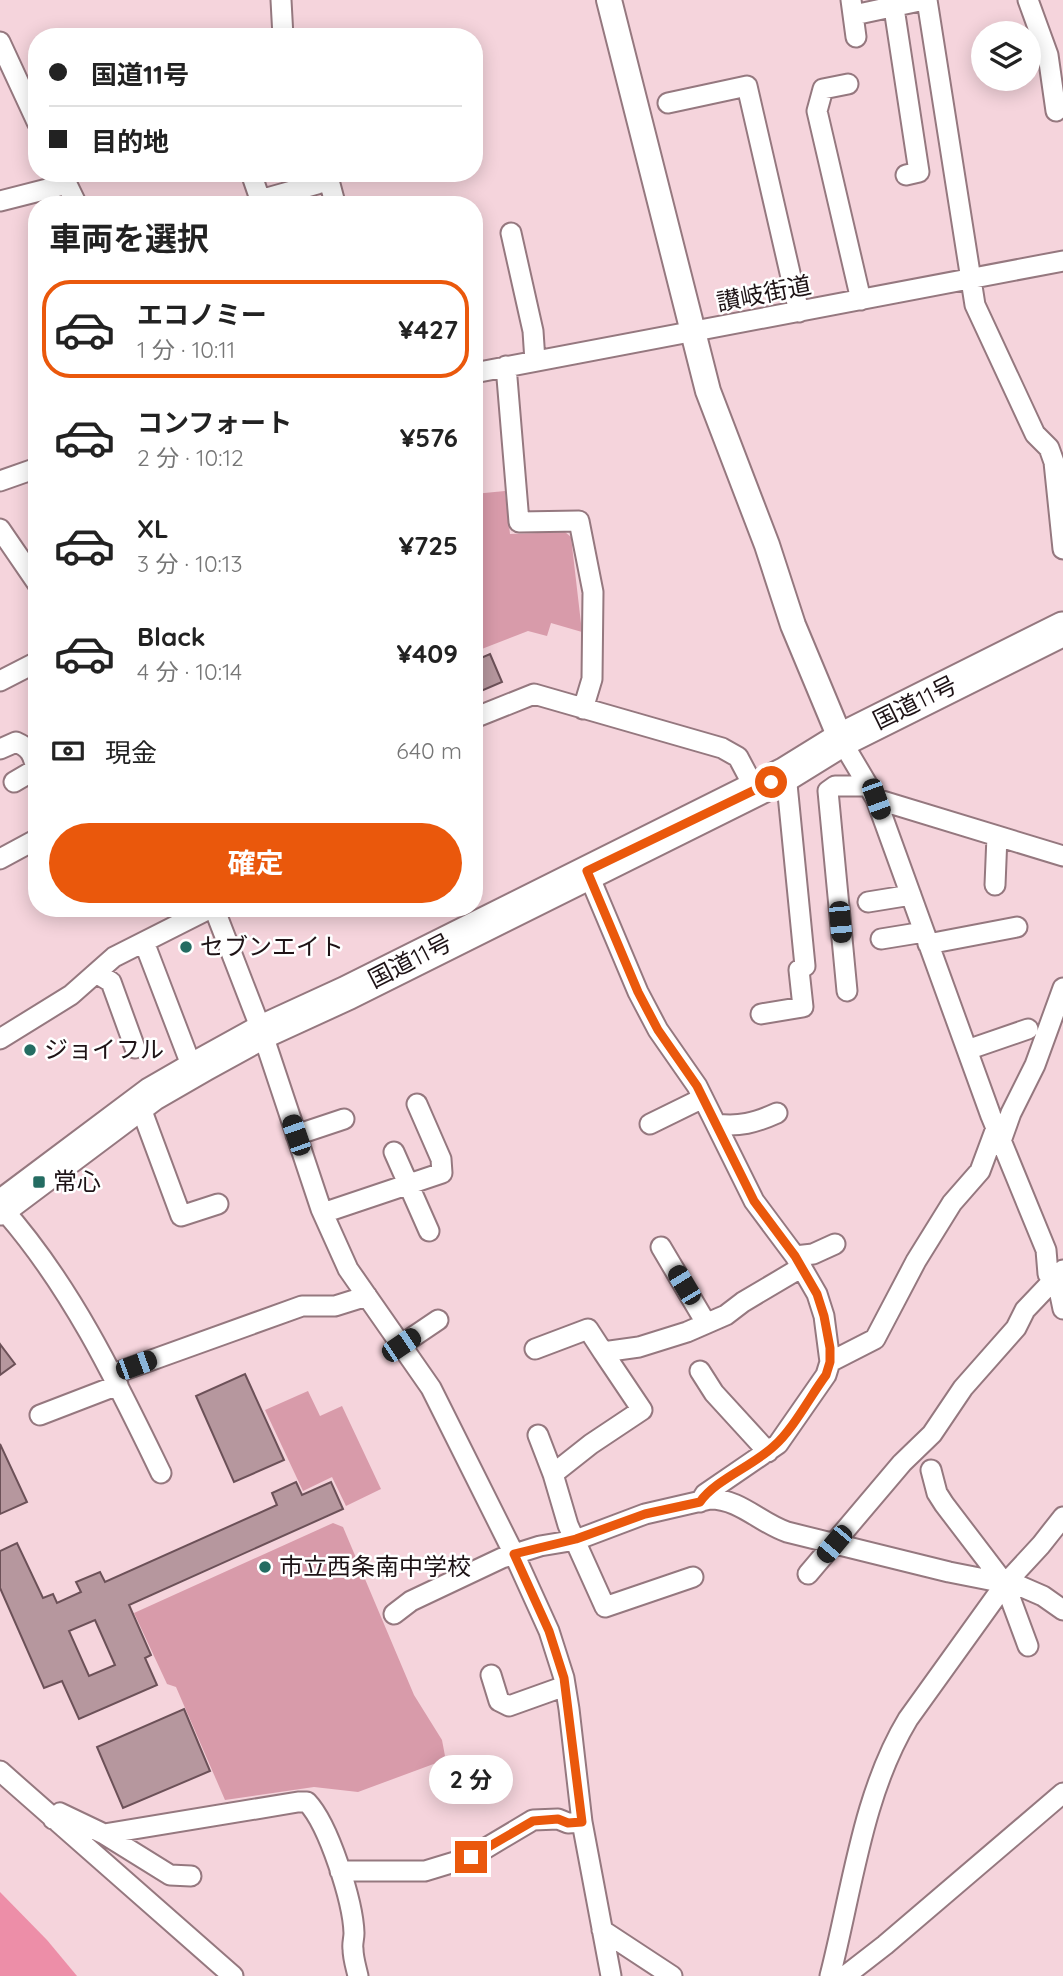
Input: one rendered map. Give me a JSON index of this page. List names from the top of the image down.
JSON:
{
  "streets": {
    "highway": ["国道11号"],
    "street": ["讃岐街道"]
  },
  "places": {
    "other": ["セブンエイト", "ジョイフル", "市立西条南中学校"],
    "transit": ["常心"]
  },
  "page": {
    "banner": ["国道11号", "目的地"],
    "heading": "車両を選択",
    "list": [
      {
        "name": "エコノミー",
        "note": "1 分 · 10:11",
        "value": "¥427"
      },
      {
        "name": "コンフォート",
        "note": "2 分 · 10:12",
        "value": "¥576"
      },
      {
        "name": "XL",
        "note": "3 分 · 10:13",
        "value": "¥725"
      },
      {
        "name": "Black",
        "note": "4 分 · 10:14",
        "value": "¥409"
      }
    ],
    "pay": ["現金", "640 m"],
    "buttons": "確定",
    "bubble": "2 分"
  }
}
